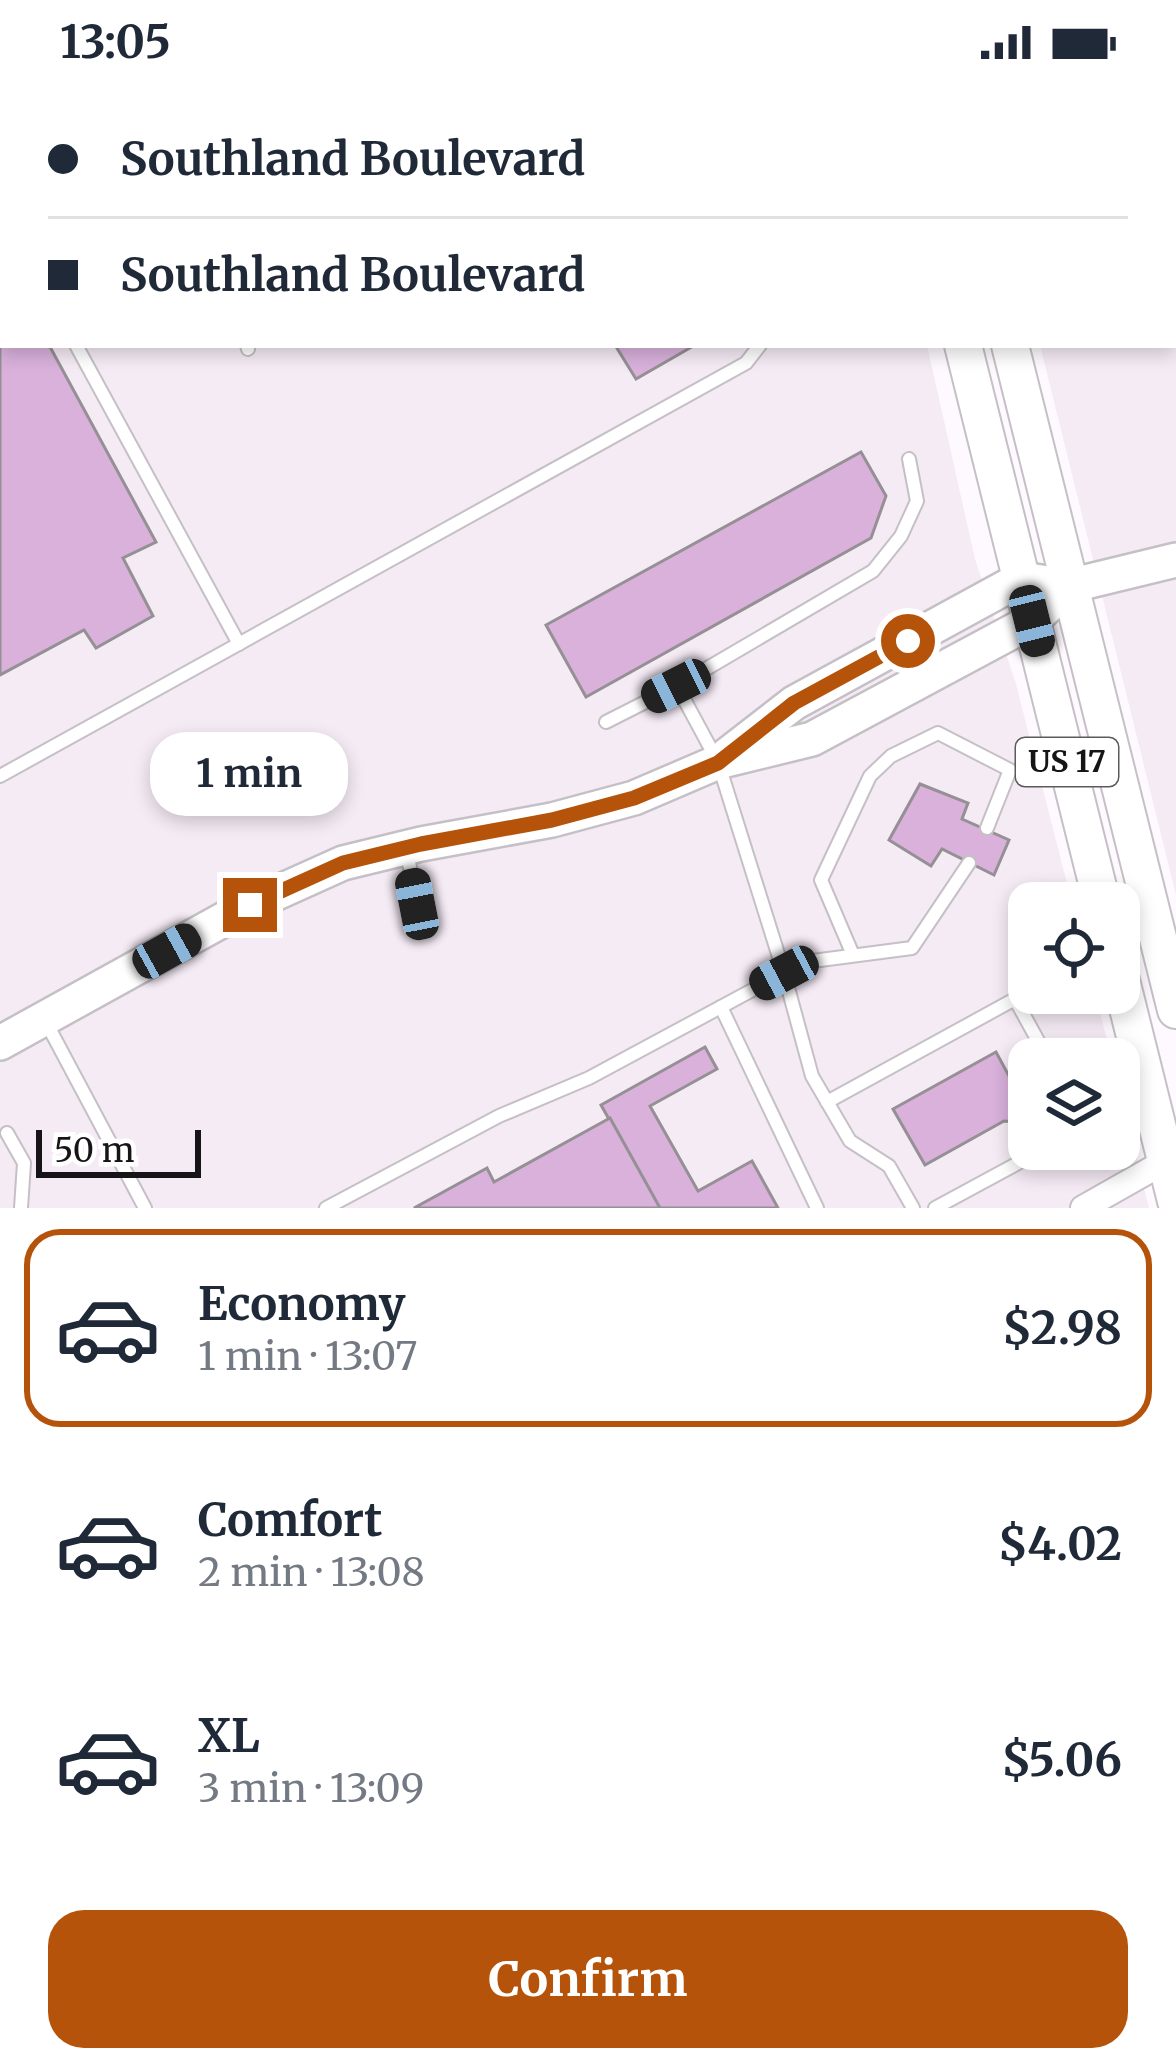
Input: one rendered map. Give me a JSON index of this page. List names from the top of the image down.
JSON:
{
  "streets": {
    "main road": ["US 17"]
  },
  "scale_bar": "50 m",
  "page": {
    "status": "13:05",
    "banner": ["Southland Boulevard", "Southland Boulevard"],
    "bubble": "1 min",
    "scale": "50 m",
    "list": [
      {
        "name": "Economy",
        "note": "1 min · 13:07",
        "value": "$2.98"
      },
      {
        "name": "Comfort",
        "note": "2 min · 13:08",
        "value": "$4.02"
      },
      {
        "name": "XL",
        "note": "3 min · 13:09",
        "value": "$5.06"
      }
    ],
    "buttons": "Confirm"
  }
}
